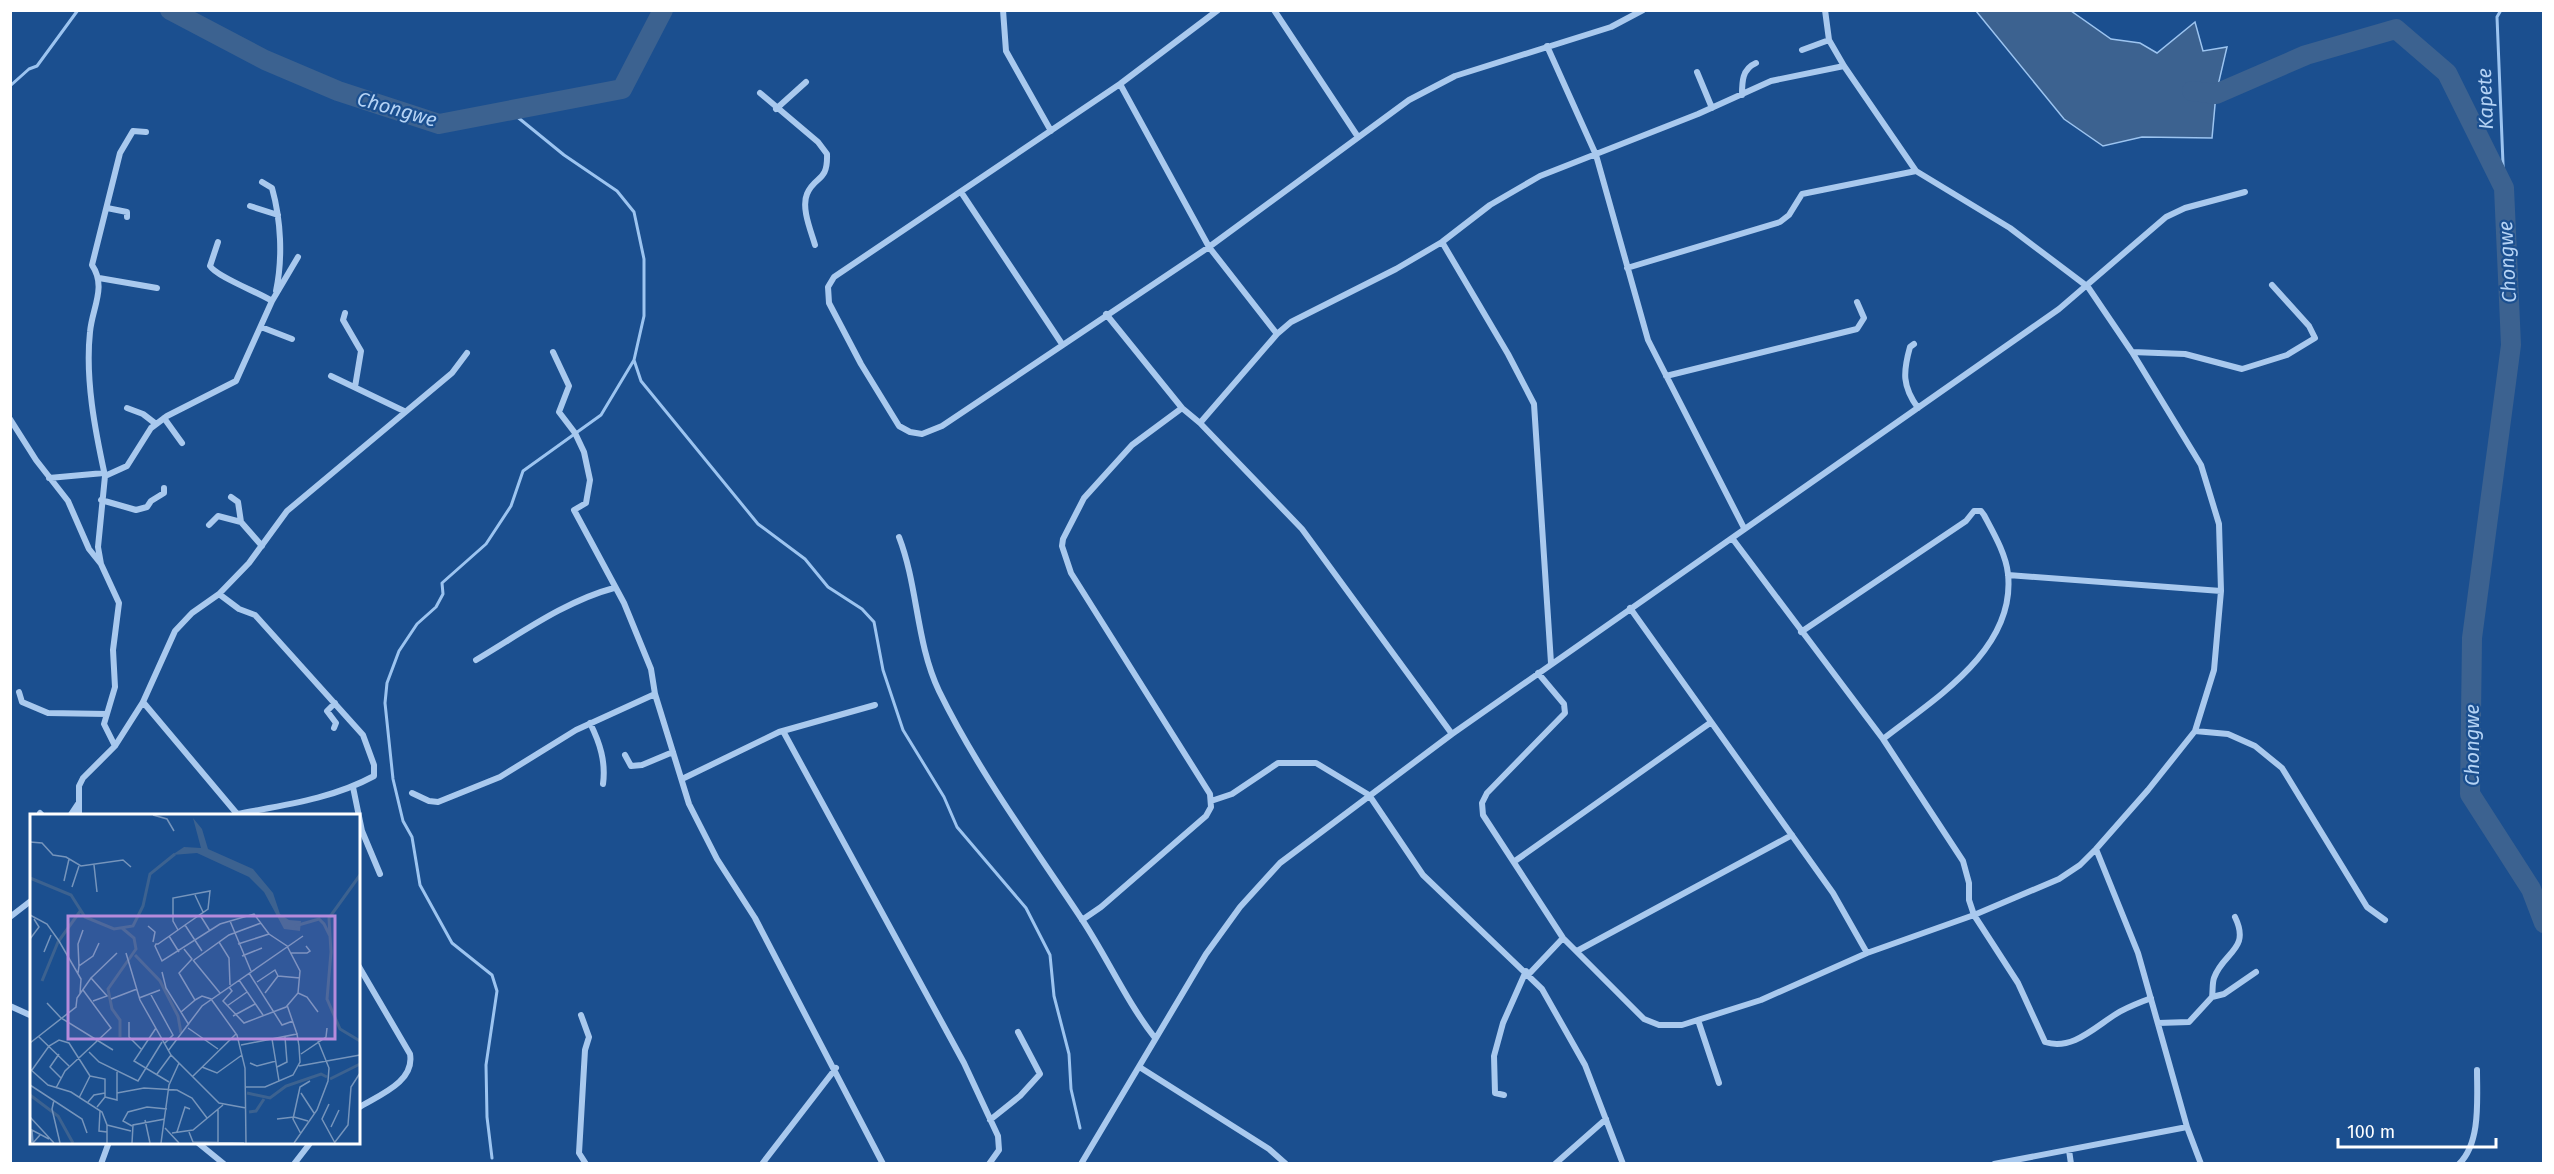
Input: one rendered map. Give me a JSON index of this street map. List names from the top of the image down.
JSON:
{
  "water": ["Kapete", "Chongwe"],
  "scale_bar": "100 m"
}
